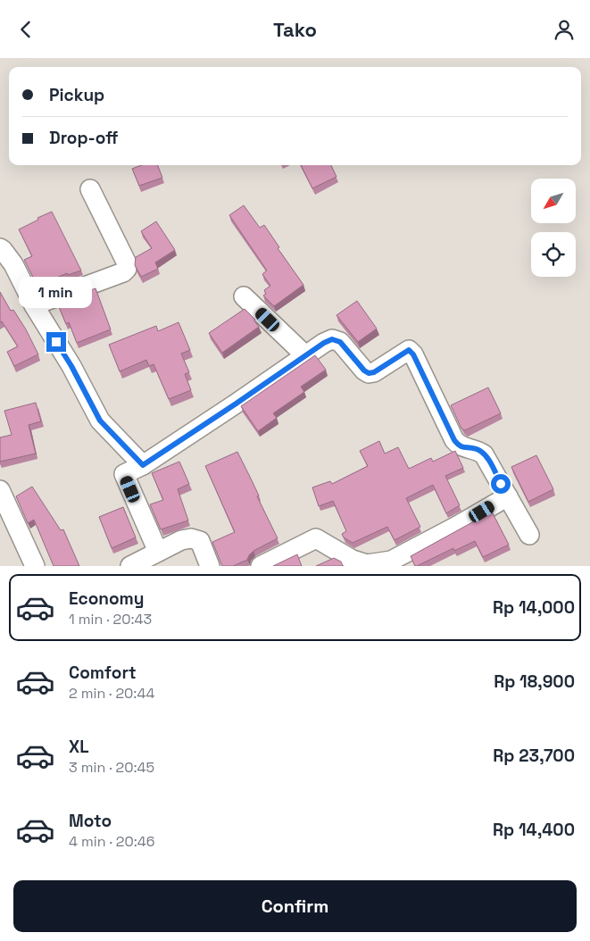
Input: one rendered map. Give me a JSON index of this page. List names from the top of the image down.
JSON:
{
  "north": "bottom left",
  "page": {
    "header": "Tako",
    "banner": ["Pickup", "Drop-off"],
    "bubble": "1 min",
    "list": [
      {
        "name": "Economy",
        "note": "1 min · 20:43",
        "value": "Rp 14,000"
      },
      {
        "name": "Comfort",
        "note": "2 min · 20:44",
        "value": "Rp 18,900"
      },
      {
        "name": "XL",
        "note": "3 min · 20:45",
        "value": "Rp 23,700"
      },
      {
        "name": "Moto",
        "note": "4 min · 20:46",
        "value": "Rp 14,400"
      }
    ],
    "buttons": "Confirm"
  }
}
